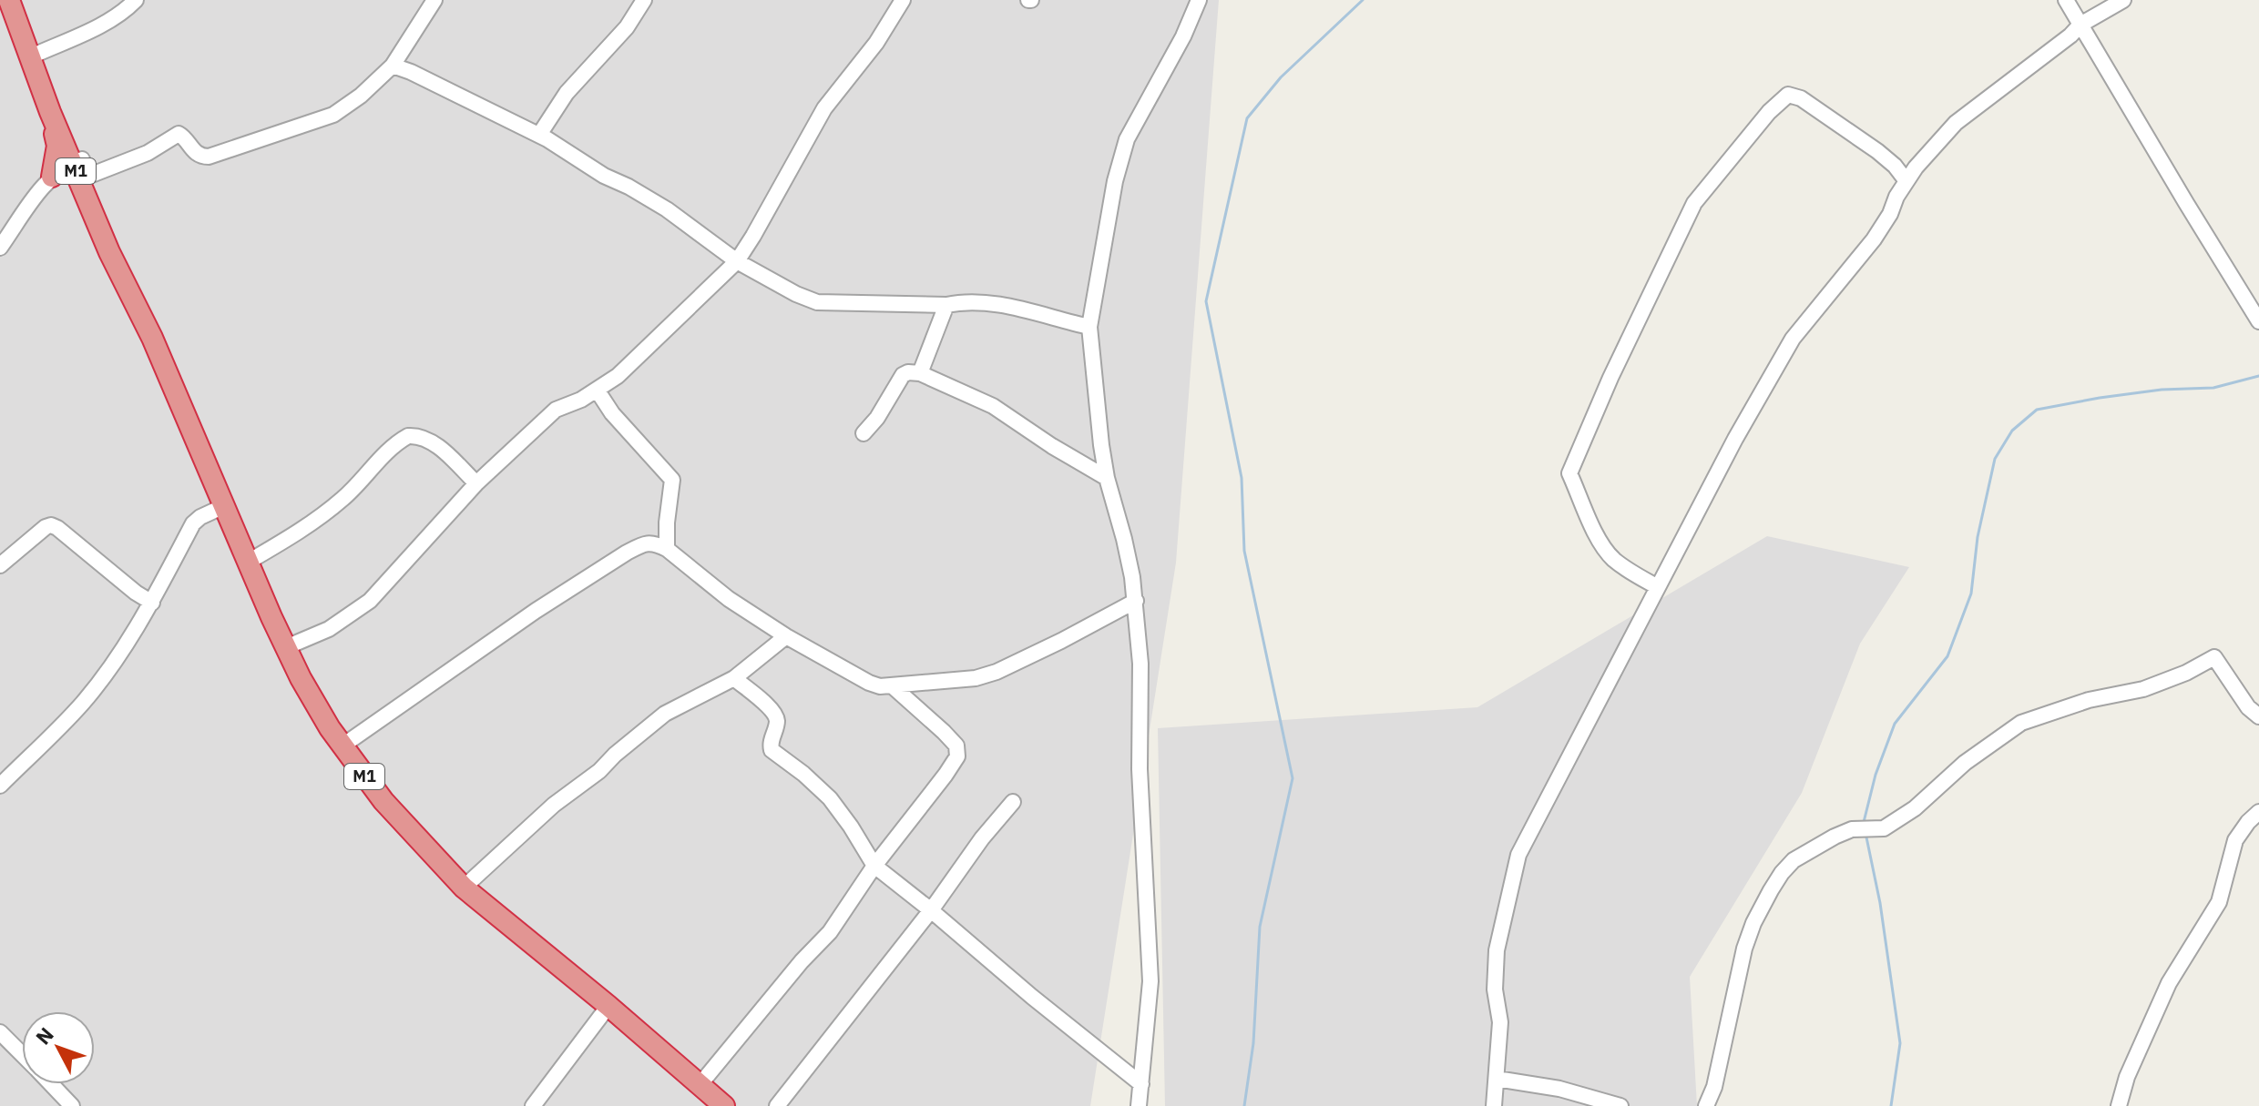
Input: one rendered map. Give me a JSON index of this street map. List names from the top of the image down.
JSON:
{
  "streets": {
    "highway": ["M1"]
  },
  "north": "top left"
}
